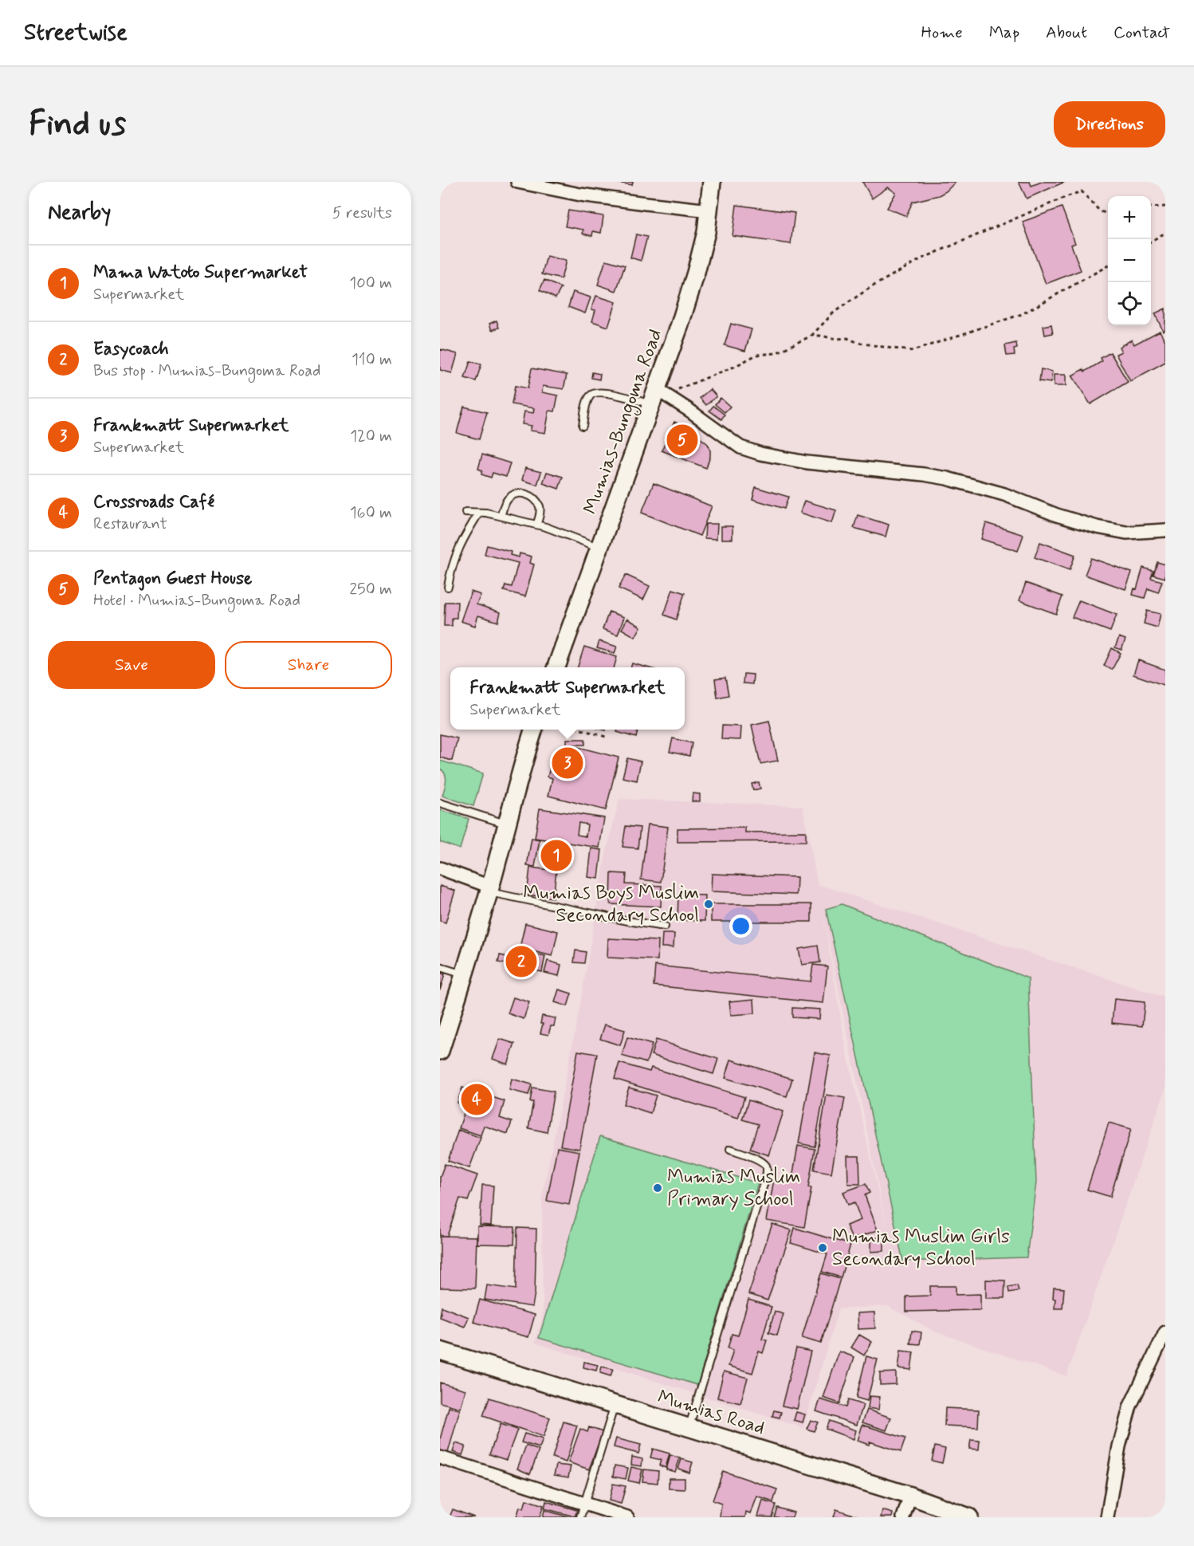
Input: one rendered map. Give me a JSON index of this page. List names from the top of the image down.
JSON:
{
  "streets": {
    "street": ["Mumias-Bungoma Road", "Mumias Road"]
  },
  "places": ["Mumias Boys Muslim Secondary School", "Mumias Muslim Primary School", "Mumias Muslim Girls Secondary School"],
  "page": {
    "header": "Streetwise",
    "nav": [
      "Home",
      "Map",
      "About",
      "Contact"
    ],
    "buttons": [
      "Directions",
      ["Save", "Share"]
    ],
    "title": "Find us",
    "heading": ["Nearby", "5 results"],
    "map_buttons": ["+", "−"],
    "list": [
      {
        "mark": "1",
        "name": "Mama Watoto Supermarket",
        "note": "Supermarket",
        "value": "100 m"
      },
      {
        "mark": "2",
        "name": "Easycoach",
        "note": "Bus stop · Mumias-Bungoma Road",
        "value": "110 m"
      },
      {
        "mark": "3",
        "name": "Frankmatt Supermarket",
        "note": "Supermarket",
        "value": "120 m"
      },
      {
        "mark": "4",
        "name": "Crossroads Café",
        "note": "Restaurant",
        "value": "160 m"
      },
      {
        "mark": "5",
        "name": "Pentagon Guest House",
        "note": "Hotel · Mumias-Bungoma Road",
        "value": "250 m"
      }
    ],
    "pins": [
      "5",
      "3",
      "1",
      "2",
      "4"
    ],
    "popup": ["Frankmatt Supermarket", "Supermarket"]
  }
}
